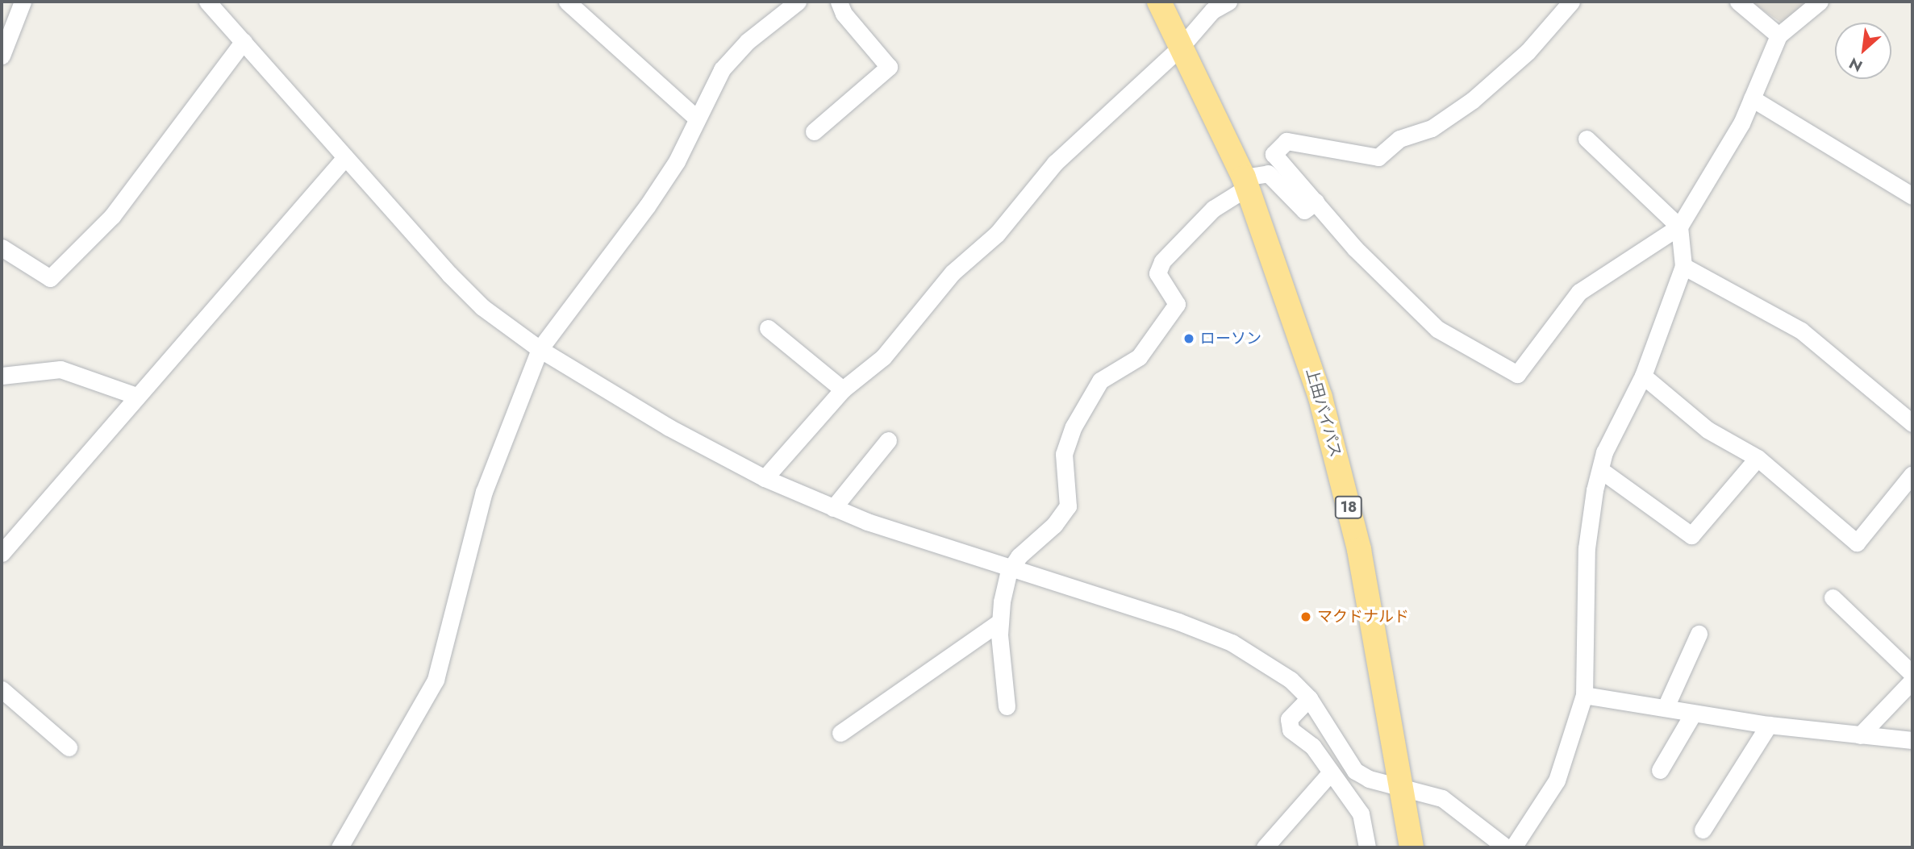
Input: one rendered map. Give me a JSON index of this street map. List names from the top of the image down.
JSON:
{
  "streets": {
    "highway": ["上田バイパス", "18"]
  },
  "places": ["ローソン", "マクドナルド"],
  "north": "bottom left"
}
